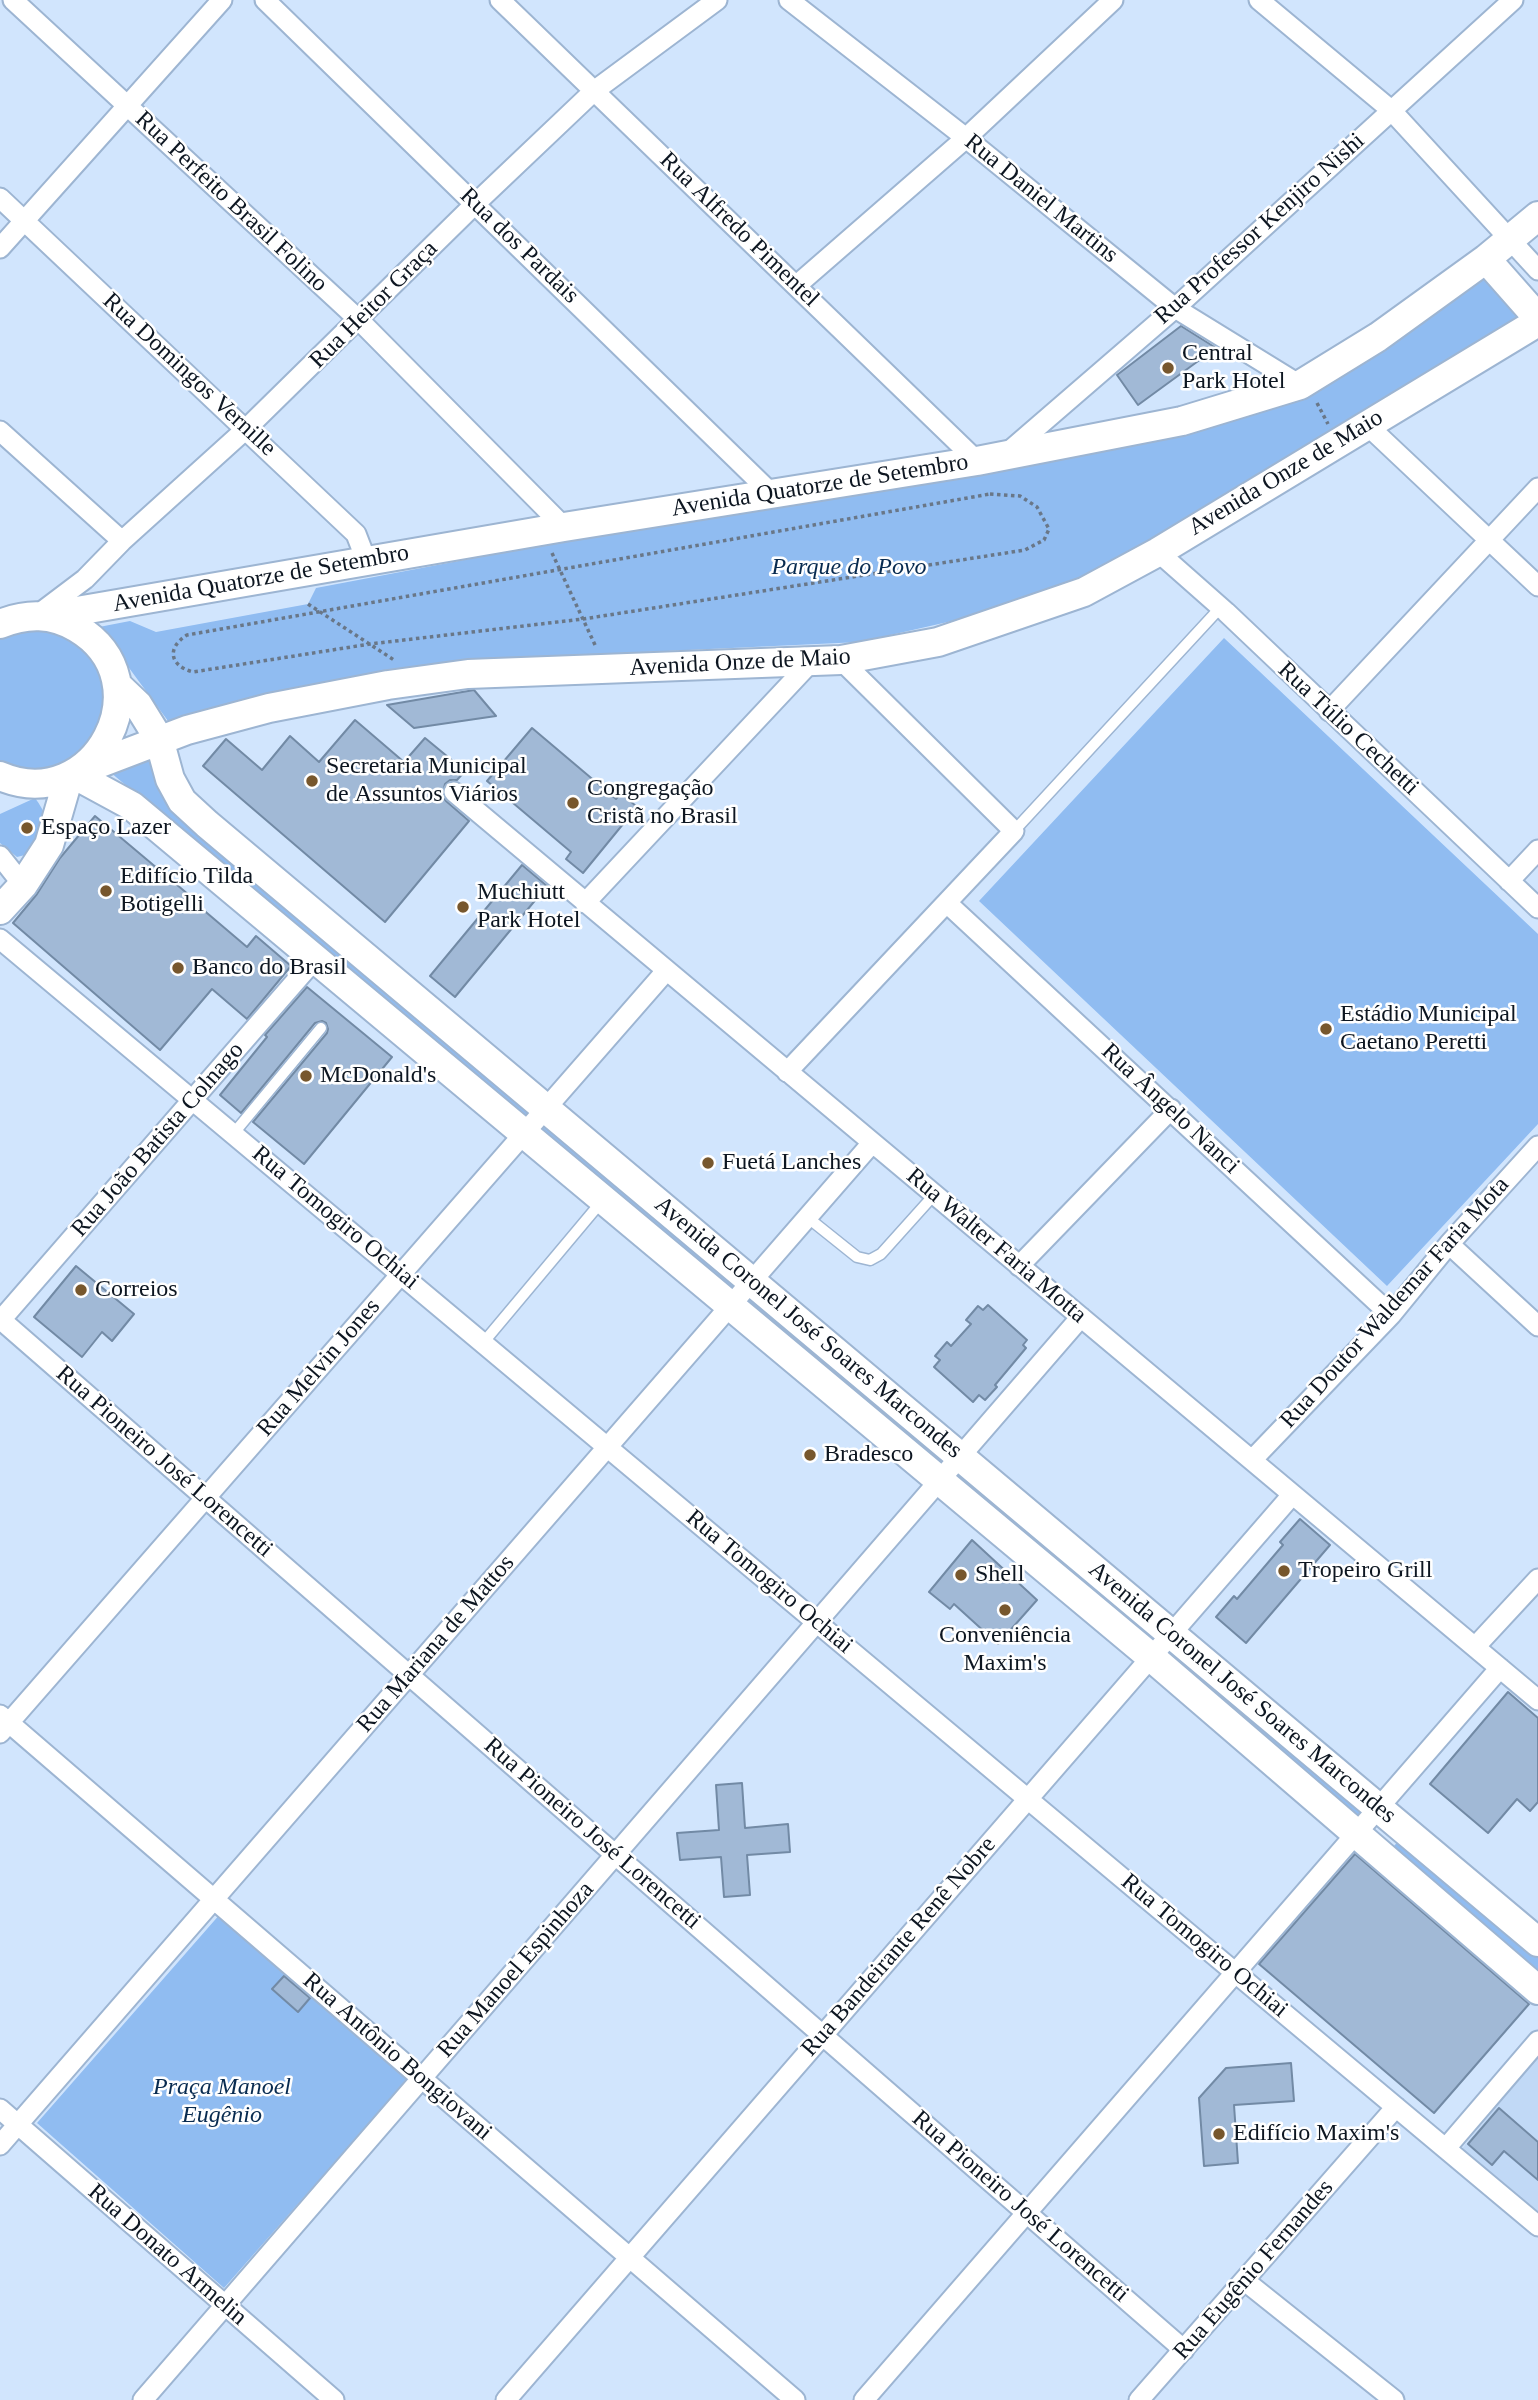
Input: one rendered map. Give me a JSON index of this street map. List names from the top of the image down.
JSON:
{
  "streets": {
    "main road": ["Avenida Onze de Maio", "Avenida Quatorze de Setembro", "Avenida Coronel José Soares Marcondes"],
    "street": [
      "Rua Daniel Martins",
      "Rua Perfeito Brasil Folino",
      "Rua Professor Kenjiro Nishi",
      "Rua Alfredo Pimentel",
      "Rua dos Pardais",
      "Rua Heitor Graça",
      "Rua Domingos Vernille",
      "Rua Túlio Cechetti",
      "Rua Ângelo Nanci",
      "Rua João Batista Colnago",
      "Rua Tomogiro Ochiai",
      "Rua Walter Faria Motta",
      "Rua Doutor Waldemar Faria Mota",
      "Rua Melvin Jones",
      "Rua Pioneiro José Lorencetti",
      "Rua Mariana de Mattos",
      "Rua Bandeirante Renê Nobre",
      "Rua Manoel Espinhoza",
      "Rua Antônio Bongiovani",
      "Rua Donato Armelin",
      "Rua Eugênio Fernandes"
    ]
  },
  "crossings": [
    ["Rua Daniel Martins", "Rua Professor Kenjiro Nishi"],
    ["Rua Daniel Martins", "Avenida Quatorze de Setembro"],
    ["Rua Perfeito Brasil Folino", "Rua Heitor Graça"],
    ["Rua Perfeito Brasil Folino", "Avenida Quatorze de Setembro"],
    ["Rua Professor Kenjiro Nishi", "Avenida Quatorze de Setembro"],
    ["Rua Alfredo Pimentel", "Rua Heitor Graça"],
    ["Rua Alfredo Pimentel", "Avenida Quatorze de Setembro"],
    ["Rua dos Pardais", "Rua Heitor Graça"],
    ["Rua dos Pardais", "Avenida Quatorze de Setembro"],
    ["Rua Heitor Graça", "Rua Domingos Vernille"],
    ["Rua Heitor Graça", "Avenida Quatorze de Setembro"],
    ["Rua Domingos Vernille", "Avenida Quatorze de Setembro"],
    ["Avenida Onze de Maio", "Rua Túlio Cechetti"],
    ["Avenida Onze de Maio", "Avenida Coronel José Soares Marcondes"],
    ["Rua Ângelo Nanci", "Rua Doutor Waldemar Faria Mota"],
    ["Rua João Batista Colnago", "Rua Tomogiro Ochiai"],
    ["Rua João Batista Colnago", "Avenida Coronel José Soares Marcondes"],
    ["Rua João Batista Colnago", "Rua Pioneiro José Lorencetti"],
    ["Rua Tomogiro Ochiai", "Rua Melvin Jones"],
    ["Rua Tomogiro Ochiai", "Rua Mariana de Mattos"],
    ["Rua Tomogiro Ochiai", "Rua Bandeirante Renê Nobre"],
    ["Rua Tomogiro Ochiai", "Rua Manoel Espinhoza"],
    ["Rua Tomogiro Ochiai", "Rua Eugênio Fernandes"],
    ["Rua Walter Faria Motta", "Rua Doutor Waldemar Faria Mota"],
    ["Rua Walter Faria Motta", "Rua Melvin Jones"],
    ["Rua Walter Faria Motta", "Rua Mariana de Mattos"],
    ["Rua Walter Faria Motta", "Rua Bandeirante Renê Nobre"],
    ["Rua Walter Faria Motta", "Rua Manoel Espinhoza"],
    ["Avenida Coronel José Soares Marcondes", "Rua Melvin Jones"],
    ["Avenida Coronel José Soares Marcondes", "Rua Mariana de Mattos"],
    ["Avenida Coronel José Soares Marcondes", "Rua Bandeirante Renê Nobre"],
    ["Avenida Coronel José Soares Marcondes", "Rua Manoel Espinhoza"],
    ["Rua Melvin Jones", "Rua Pioneiro José Lorencetti"],
    ["Rua Melvin Jones", "Rua Antônio Bongiovani"],
    ["Rua Pioneiro José Lorencetti", "Rua Mariana de Mattos"],
    ["Rua Pioneiro José Lorencetti", "Rua Bandeirante Renê Nobre"],
    ["Rua Pioneiro José Lorencetti", "Rua Manoel Espinhoza"],
    ["Rua Pioneiro José Lorencetti", "Rua Eugênio Fernandes"],
    ["Rua Mariana de Mattos", "Rua Antônio Bongiovani"],
    ["Rua Mariana de Mattos", "Rua Donato Armelin"],
    ["Rua Bandeirante Renê Nobre", "Rua Antônio Bongiovani"],
    ["Rua Manoel Espinhoza", "Rua Antônio Bongiovani"],
    ["Rua Manoel Espinhoza", "Rua Donato Armelin"]
  ],
  "parks": ["Parque do Povo", "Praça Manoel Eugênio"],
  "places": [
    "Central Park Hotel",
    "Secretaria Municipal de Assuntos Viários",
    "Congregação Cristã no Brasil",
    "Espaço Lazer",
    "Edifício Tilda Botigelli",
    "Muchiutt Park Hotel",
    "Banco do Brasil",
    "Estádio Municipal Caetano Peretti",
    "McDonald's",
    "Fuetá Lanches",
    "Correios",
    "Bradesco",
    "Tropeiro Grill",
    "Shell",
    "Conveniência Maxim's",
    "Edifício Maxim's"
  ]
}
